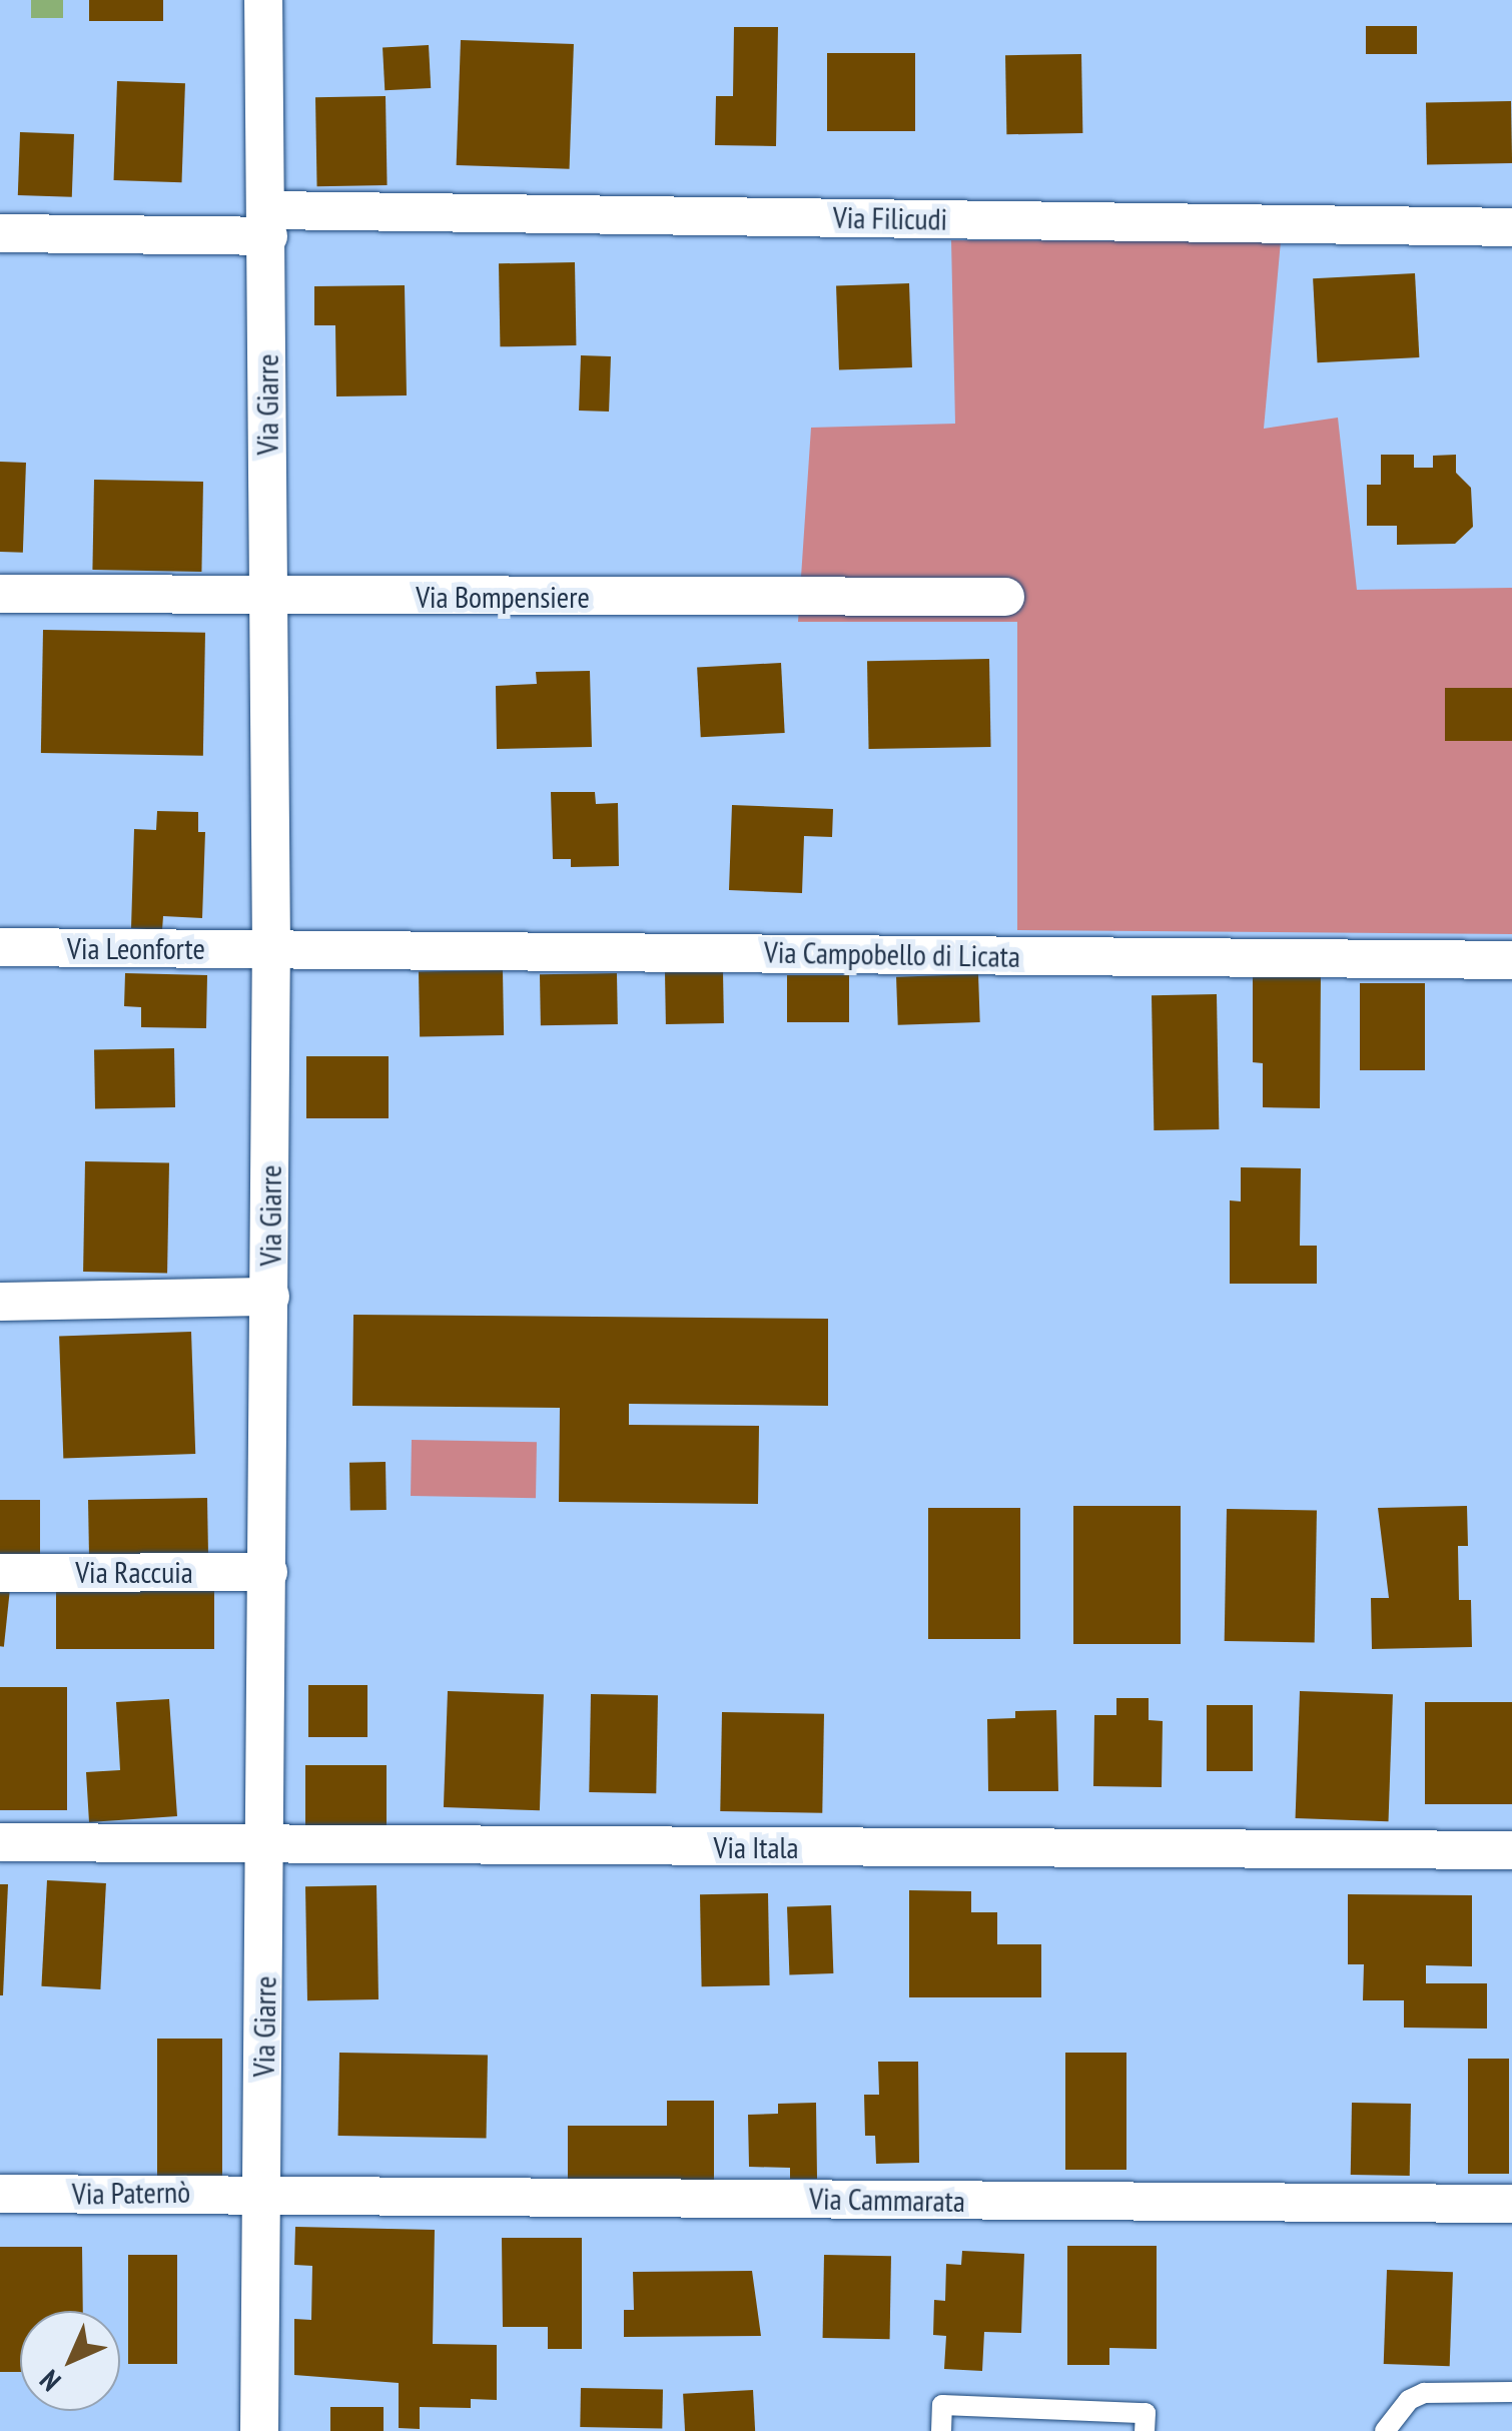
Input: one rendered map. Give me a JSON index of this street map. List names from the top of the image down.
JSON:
{
  "streets": {
    "street": [
      "Via Filicudi",
      "Via Giarre",
      "Via Bompensiere",
      "Via Leonforte",
      "Via Campobello di Licata",
      "Via Raccuia",
      "Via Itala",
      "Via Paternò",
      "Via Cammarata"
    ]
  },
  "crossings": [
    ["Via Filicudi", "Via Giarre"],
    ["Via Giarre", "Via Bompensiere"],
    ["Via Giarre", "Via Leonforte"],
    ["Via Giarre", "Via Campobello di Licata"],
    ["Via Giarre", "Via Raccuia"],
    ["Via Giarre", "Via Itala"],
    ["Via Giarre", "Via Paternò"],
    ["Via Giarre", "Via Cammarata"],
    ["Via Leonforte", "Via Campobello di Licata"],
    ["Via Paternò", "Via Cammarata"]
  ],
  "north": "bottom left"
}
